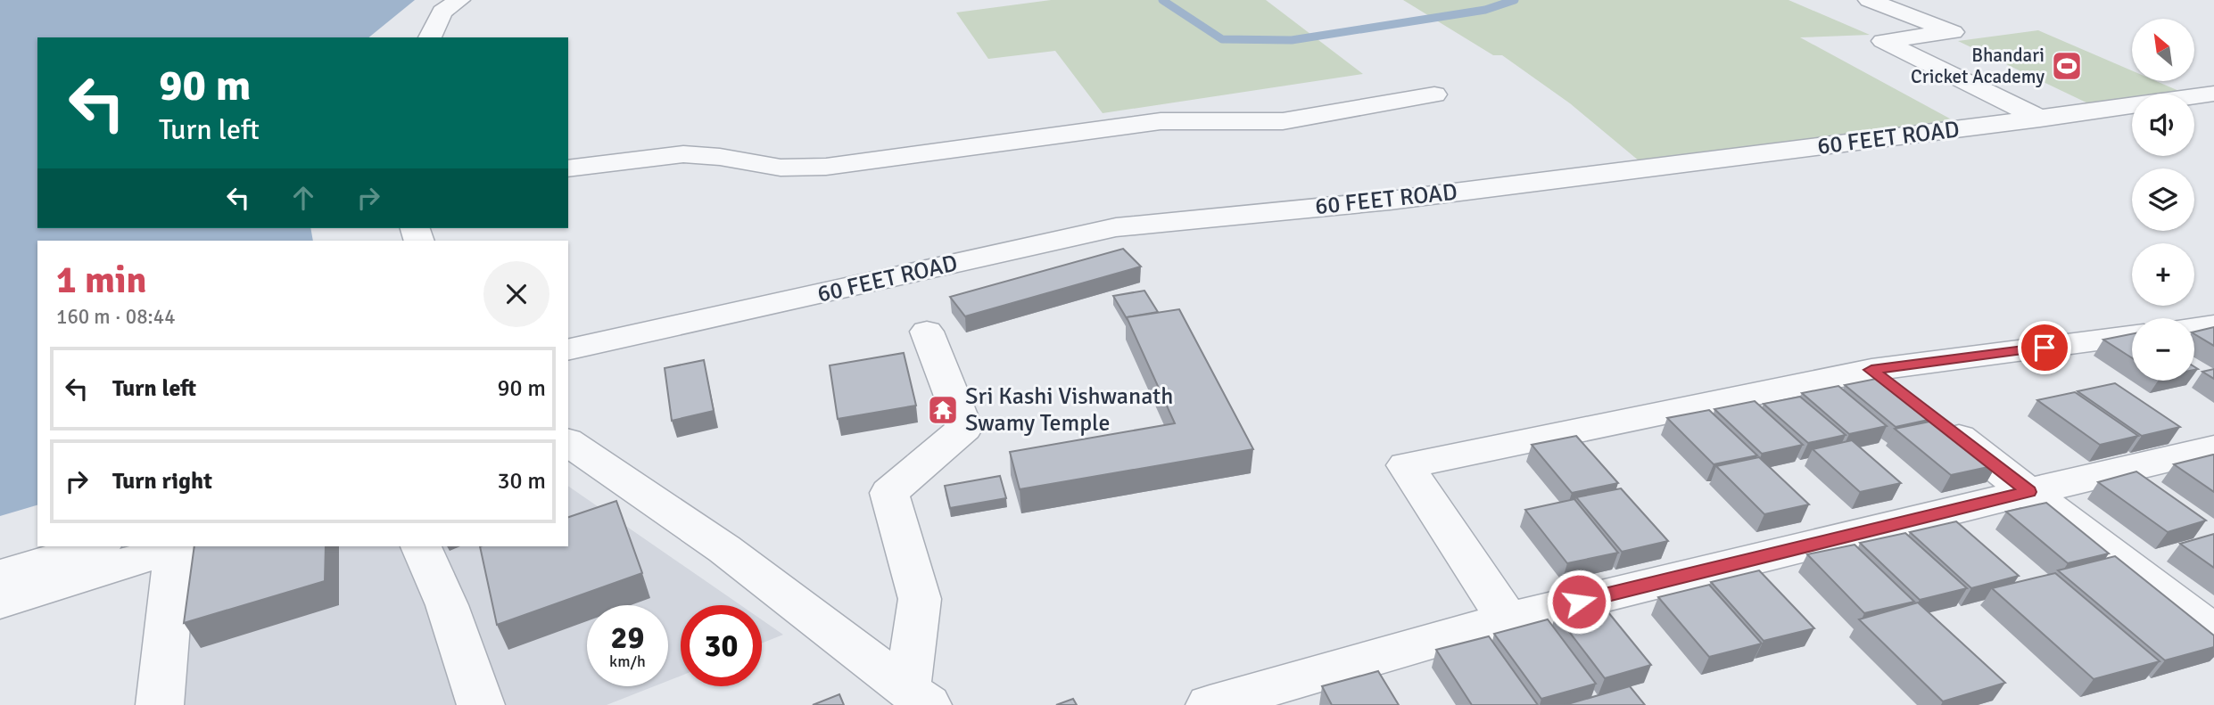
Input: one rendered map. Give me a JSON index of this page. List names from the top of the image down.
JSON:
{
  "streets": {
    "street": ["60 FEET ROAD"]
  },
  "places": {
    "sports": ["Bhandari Cricket Academy"],
    "temple": ["Sri Kashi Vishwanath Swamy Temple"]
  },
  "north": "top left",
  "page": {
    "map_buttons": ["+", "−"],
    "turn": ["90 m", "Turn left"],
    "heading": ["1 min", "160 m · 08:44"],
    "list": [
      {
        "name": "Turn left",
        "value": "90 m"
      },
      {
        "name": "Turn right",
        "value": "30 m"
      }
    ],
    "speed": "29 km/h",
    "limit": "30"
  }
}
